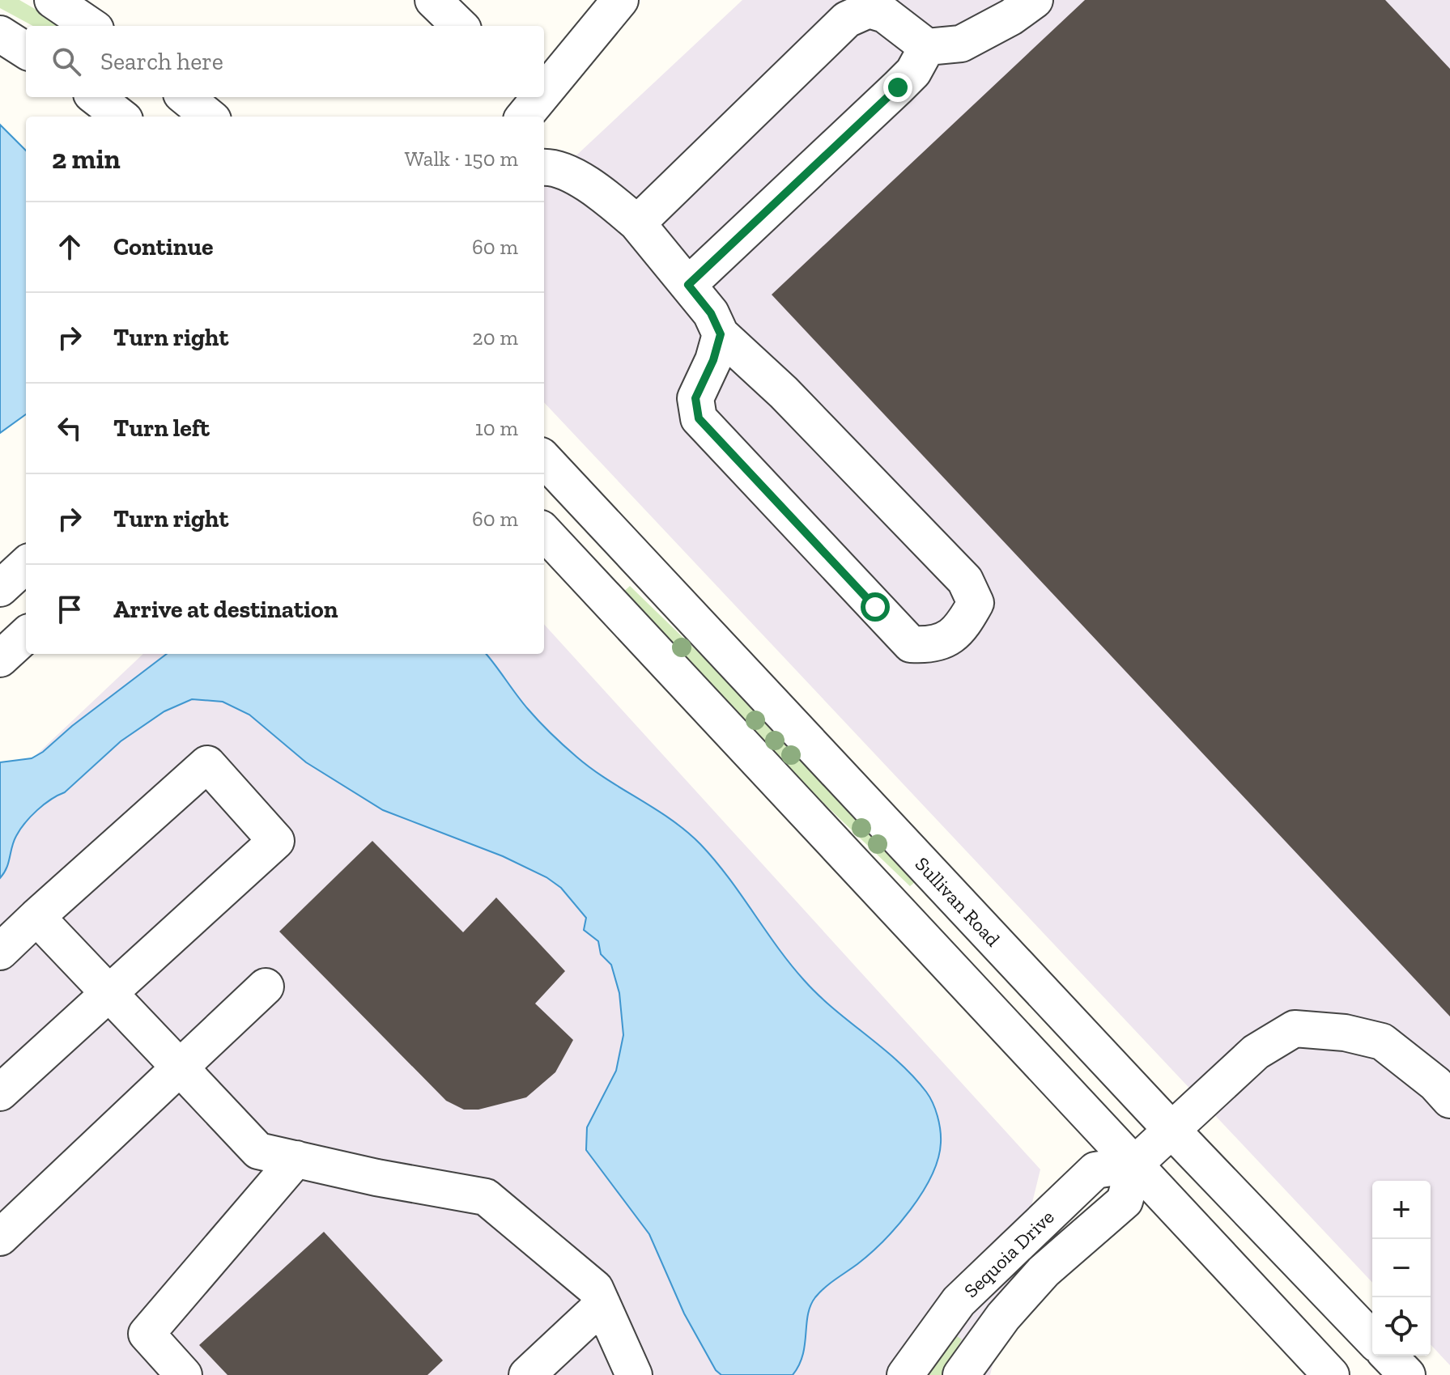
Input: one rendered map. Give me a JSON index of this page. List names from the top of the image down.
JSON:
{
  "streets": {
    "street": ["Sullivan Road", "Sequoia Drive"]
  },
  "page": {
    "search": "Search here",
    "heading": ["2 min", "Walk · 150 m"],
    "list": [
      ["Continue", "60 m"],
      ["Turn right", "20 m"],
      ["Turn left", "10 m"],
      ["Turn right", "60 m"],
      "Arrive at destination"
    ],
    "map_buttons": ["+", "−"]
  }
}
